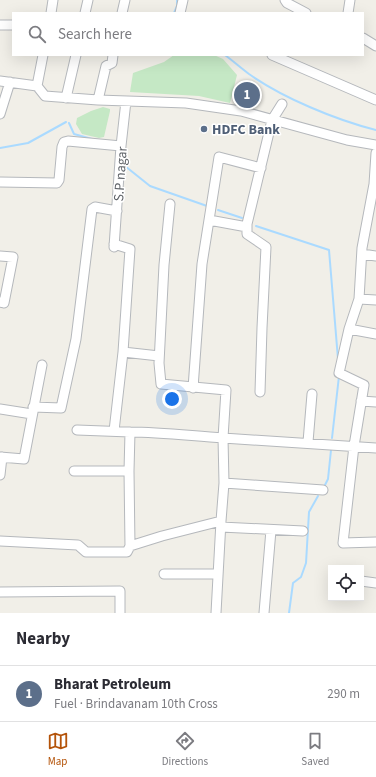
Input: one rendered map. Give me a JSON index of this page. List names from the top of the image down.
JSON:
{
  "streets": {
    "street": ["S.P nagar"]
  },
  "places": ["HDFC Bank"],
  "page": {
    "search": "Search here",
    "pins": "1",
    "heading": "Nearby",
    "list": [
      {
        "mark": "1",
        "name": "Bharat Petroleum",
        "note": "Fuel · Brindavanam 10th Cross",
        "value": "290 m"
      }
    ],
    "nav": ["Map", "Directions", "Saved"]
  }
}
